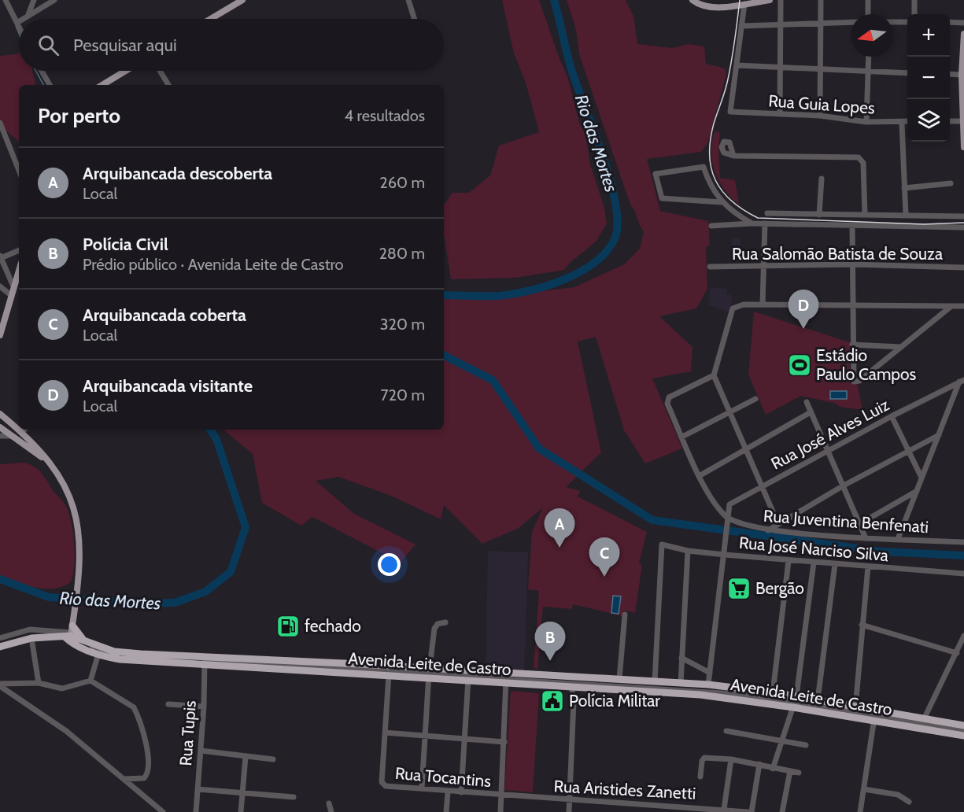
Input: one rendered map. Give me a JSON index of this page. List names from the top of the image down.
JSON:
{
  "streets": {
    "highway": ["Avenida Leite de Castro"],
    "street": [
      "Rua Guia Lopes",
      "Rua Salomão Batista de Souza",
      "Rua José Alves Luiz",
      "Rua Juventina Benfenati",
      "Rua José Narciso Silva",
      "Rua Tupis",
      "Rua Tocantins",
      "Rua Aristides Zanetti"
    ]
  },
  "crossings": [
    ["Rua José Alves Luiz", "Rua Juventina Benfenati"],
    ["Rua José Alves Luiz", "Rua José Narciso Silva"],
    ["Rua José Alves Luiz", "Avenida Leite de Castro"],
    ["Rua José Narciso Silva", "Avenida Leite de Castro"],
    ["Avenida Leite de Castro", "Rua Tupis"],
    ["Rua Tocantins", "Rua Aristides Zanetti"]
  ],
  "water": ["Rio das Mortes"],
  "places": {
    "sports": ["Estádio Paulo Campos"],
    "supermarket": ["Bergão"],
    "fuel station": ["fechado"],
    "public building": ["Polícia Militar"]
  },
  "north": "left",
  "page": {
    "map_buttons": ["+", "−"],
    "search": "Pesquisar aqui",
    "heading": ["Por perto", "4 resultados"],
    "list": [
      {
        "mark": "A",
        "name": "Arquibancada descoberta",
        "note": "Local",
        "value": "260 m"
      },
      {
        "mark": "B",
        "name": "Polícia Civil",
        "note": "Prédio público · Avenida Leite de Castro",
        "value": "280 m"
      },
      {
        "mark": "C",
        "name": "Arquibancada coberta",
        "note": "Local",
        "value": "320 m"
      },
      {
        "mark": "D",
        "name": "Arquibancada visitante",
        "note": "Local",
        "value": "720 m"
      }
    ],
    "pins": [
      "D",
      "A",
      "C",
      "B"
    ]
  }
}
